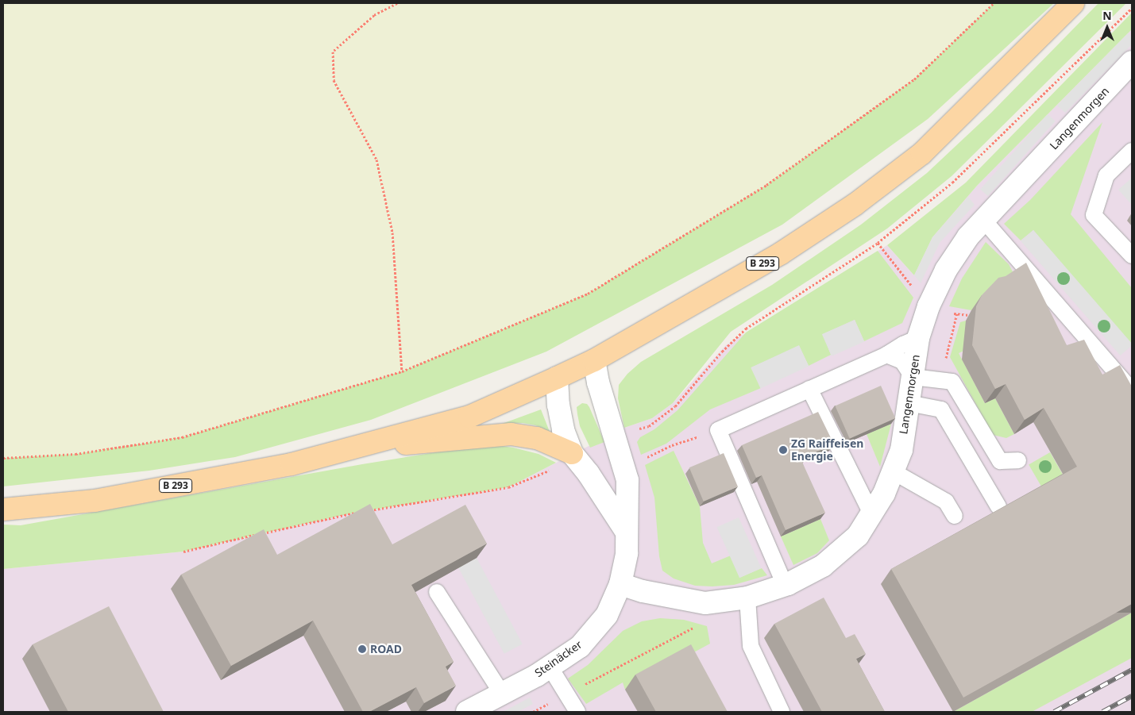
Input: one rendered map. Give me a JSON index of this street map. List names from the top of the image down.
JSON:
{
  "streets": {
    "main road": ["B 293"],
    "street": ["Langenmorgen", "Steinäcker"]
  },
  "crossings": [
    ["Langenmorgen", "Steinäcker"],
    ["B 293", "Steinäcker"]
  ],
  "places": ["ZG Raiffeisen Energie", "ROAD"],
  "north": "top"
}
